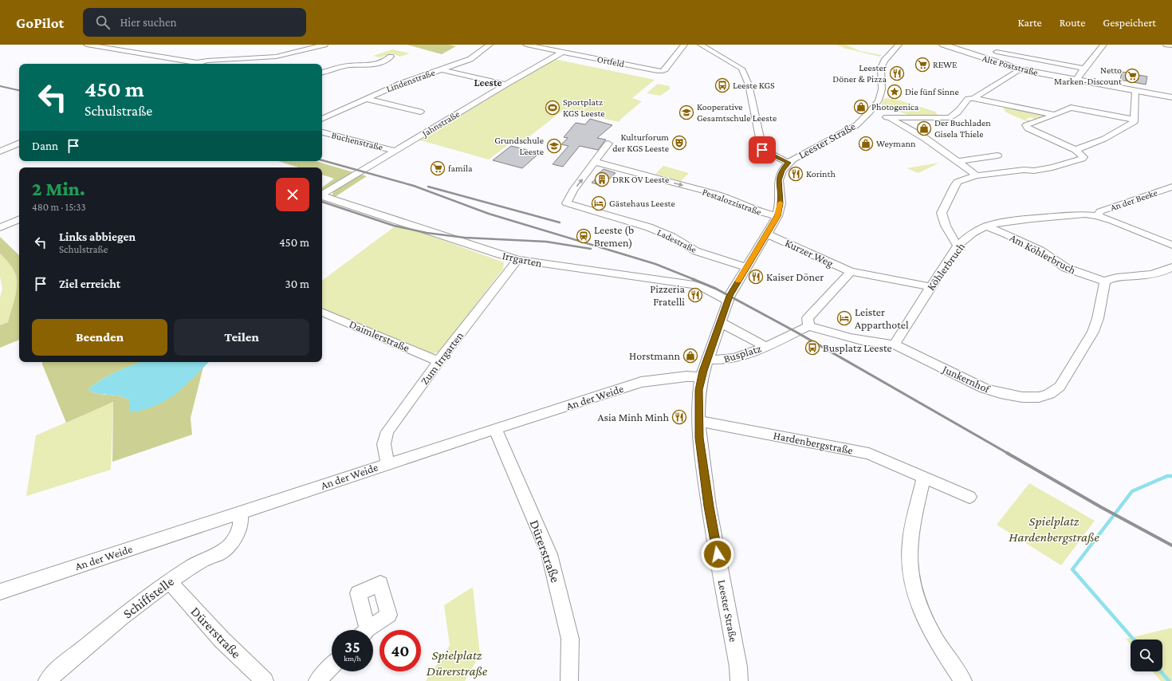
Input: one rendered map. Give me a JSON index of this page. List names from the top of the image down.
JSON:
{
  "streets": {
    "main road": ["Alte Poststraße"],
    "street": [
      "Ortfeld",
      "Lindenstraße",
      "Jahnstraße",
      "Leester Straße",
      "Buchenstraße",
      "An der Beeke",
      "Pestalozzistraße",
      "Ladestraße",
      "Kurzer Weg",
      "Am Köhlerbruch",
      "Irrgarten",
      "Köhlerbruch",
      "Daimlerstraße",
      "Busplatz",
      "Zum Irrgarten",
      "Junkernhof",
      "An der Weide",
      "Hardenbergstraße",
      "Dürerstraße",
      "Schiffstelle"
    ]
  },
  "crossings": [
    ["Ortfeld", "Jahnstraße"],
    ["Lindenstraße", "Jahnstraße"],
    ["Jahnstraße", "Buchenstraße"],
    ["Leester Straße", "Pestalozzistraße"],
    ["Leester Straße", "Ladestraße"],
    ["Leester Straße", "Kurzer Weg"],
    ["Leester Straße", "Irrgarten"],
    ["Leester Straße", "Busplatz"],
    ["Leester Straße", "An der Weide"],
    ["Leester Straße", "Hardenbergstraße"],
    ["An der Beeke", "Köhlerbruch"],
    ["Pestalozzistraße", "Ladestraße"],
    ["Kurzer Weg", "Köhlerbruch"],
    ["Am Köhlerbruch", "Köhlerbruch"],
    ["Am Köhlerbruch", "Junkernhof"],
    ["Irrgarten", "Zum Irrgarten"],
    ["Köhlerbruch", "Junkernhof"],
    ["Daimlerstraße", "Zum Irrgarten"],
    ["Zum Irrgarten", "An der Weide"],
    ["An der Weide", "Dürerstraße"],
    ["An der Weide", "Schiffstelle"],
    ["Dürerstraße", "Schiffstelle"]
  ],
  "one_way": ["Pestalozzistraße"],
  "districts": ["Leeste"],
  "parks": ["Spielplatz Hardenbergstraße", "Spielplatz Dürerstraße"],
  "places": {
    "supermarket": ["REWE", "Netto Marken-Discount", "famila"],
    "restaurant": [
      "Leester Döner & Pizza",
      "Korinth",
      "Kaiser Döner",
      "Pizzeria Fratelli",
      "Asia Minh Minh"
    ],
    "bus stop": ["Leeste KGS", "Busplatz Leeste"],
    "place": ["Die fünf Sinne"],
    "shop": [
      "Photogenica",
      "Der Buchladen Gisela Thiele",
      "Weymann",
      "Horstmann"
    ],
    "sports": ["Sportplatz KGS Leeste"],
    "school or university": ["Kooperative Gesamtschule Leeste", "Grundschule Leeste"],
    "theatre": ["Kulturforum der KGS Leeste"],
    "building": ["DRK OV Leeste"],
    "hotel": ["Gästehaus Leeste", "Leister Apparthotel"],
    "station": ["Leeste (b Bremen)"]
  },
  "page": {
    "header": "GoPilot",
    "search": "Hier suchen",
    "nav": ["Karte", "Route", "Gespeichert"],
    "turn": ["450 m", "Schulstraße"],
    "then": "Dann",
    "heading": ["2 Min.", "480 m · 15:33"],
    "list": [
      {
        "name": "Links abbiegen",
        "note": "Schulstraße",
        "value": "450 m"
      },
      {
        "name": "Ziel erreicht",
        "value": "30 m"
      }
    ],
    "buttons": ["Beenden", "Teilen"],
    "speed": "35 km/h",
    "limit": "40"
  }
}
